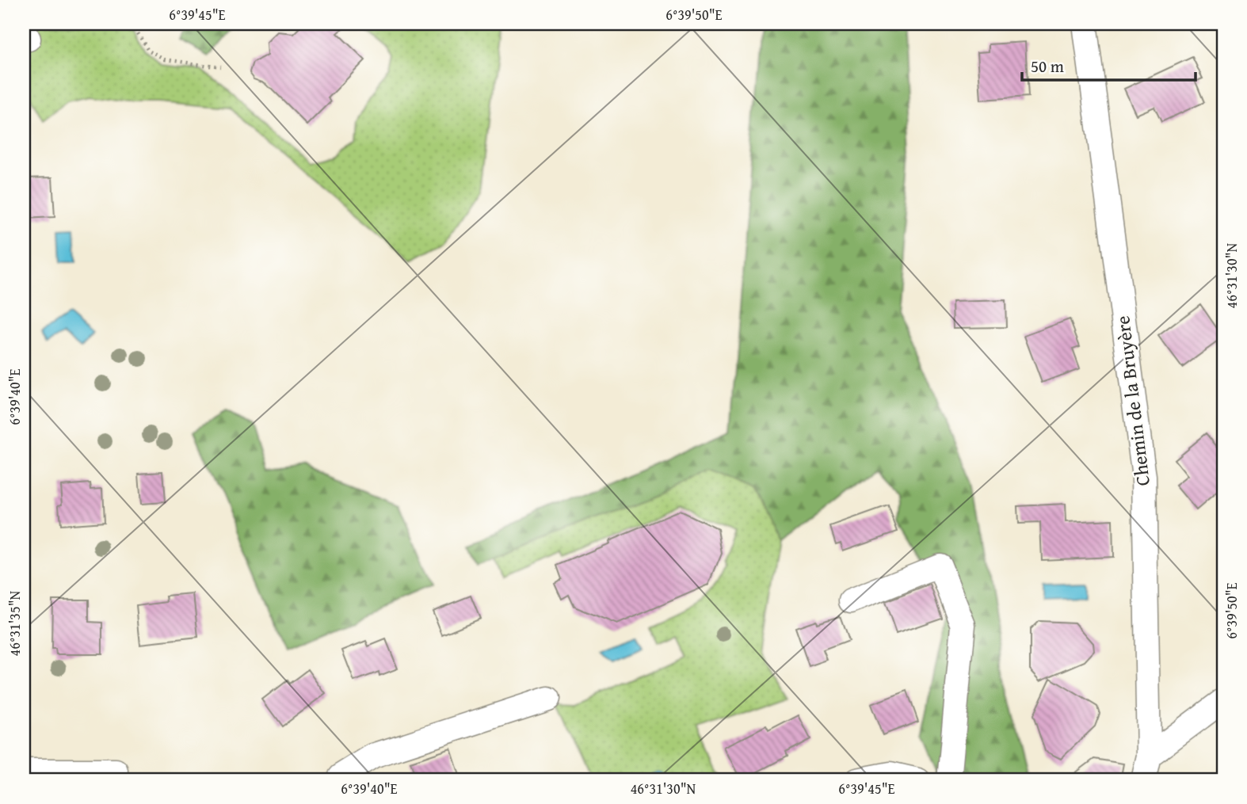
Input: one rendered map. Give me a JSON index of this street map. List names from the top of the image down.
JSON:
{
  "streets": {
    "street": ["Chemin de la Bruyère"]
  },
  "scale_bar": "50 m",
  "coordinates": [
    "6°39'45\"E",
    "6°39'50\"E",
    "46°31'30\"N",
    "6°39'40\"E",
    "46°31'35\"N"
  ]
}
